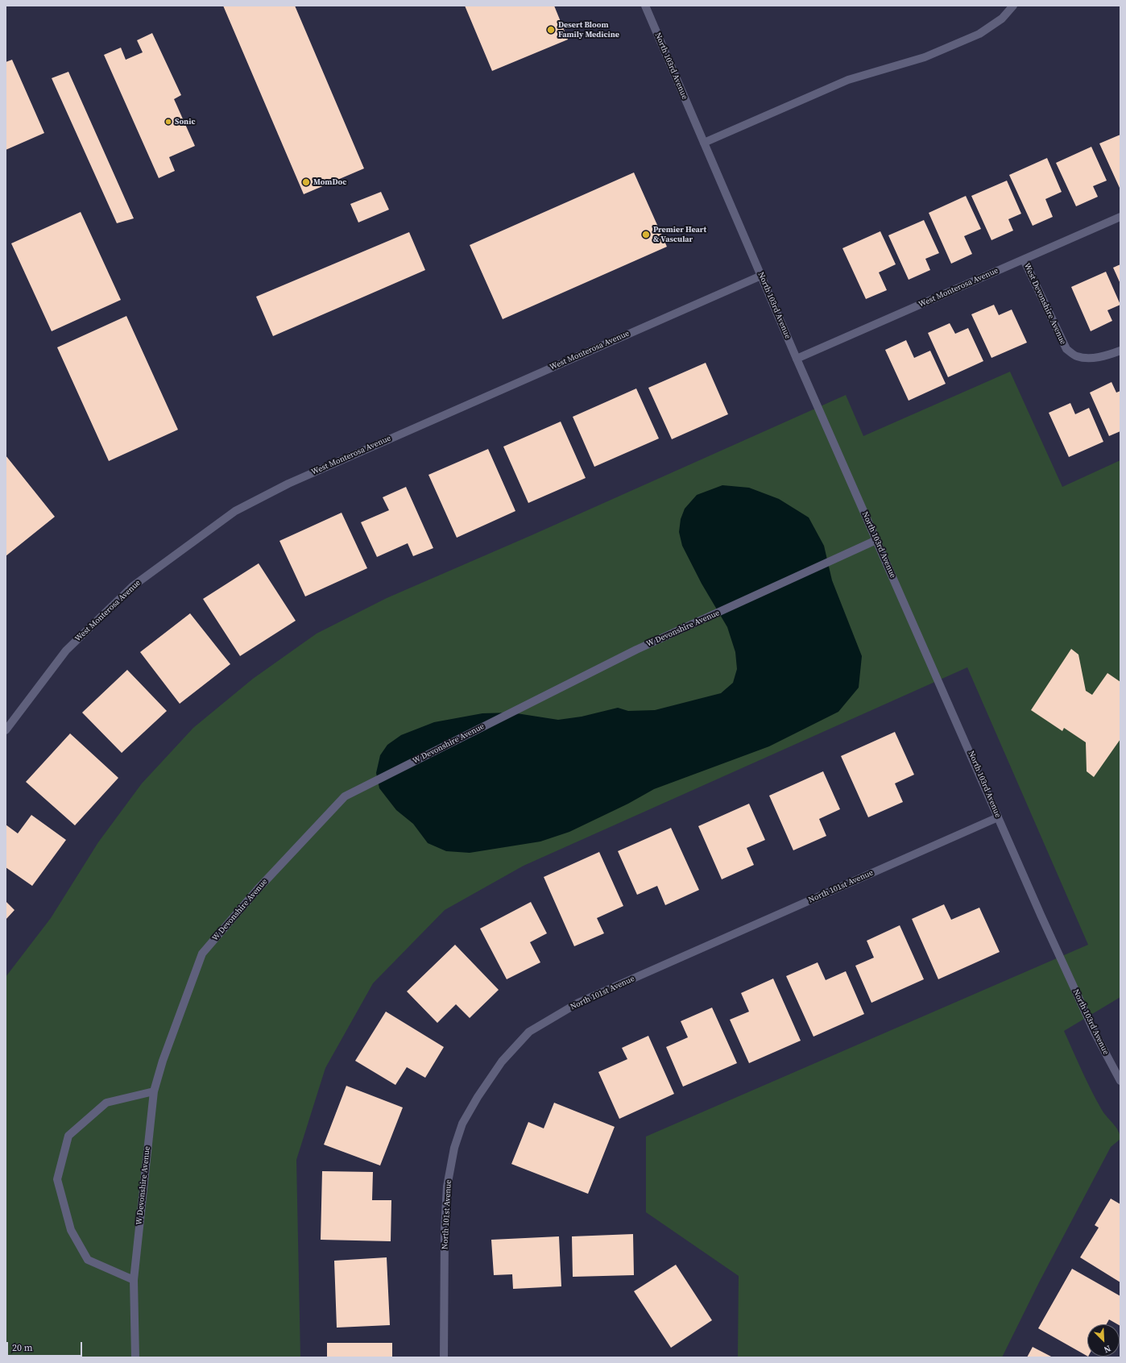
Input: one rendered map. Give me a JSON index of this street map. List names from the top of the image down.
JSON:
{
  "streets": {
    "street": [
      "North 103rd Avenue",
      "West Monterosa Avenue",
      "West Devonshire Avenue",
      "W Devonshire Avenue",
      "North 101st Avenue"
    ]
  },
  "crossings": [
    ["North 103rd Avenue", "West Monterosa Avenue"],
    ["North 103rd Avenue", "W Devonshire Avenue"],
    ["North 103rd Avenue", "North 101st Avenue"],
    ["West Monterosa Avenue", "West Devonshire Avenue"]
  ],
  "places": [
    "Desert Bloom Family Medicine",
    "Sonic",
    "MomDoc",
    "Premier Heart & Vascular"
  ],
  "scale_bar": "20 m",
  "north": "bottom right"
}
